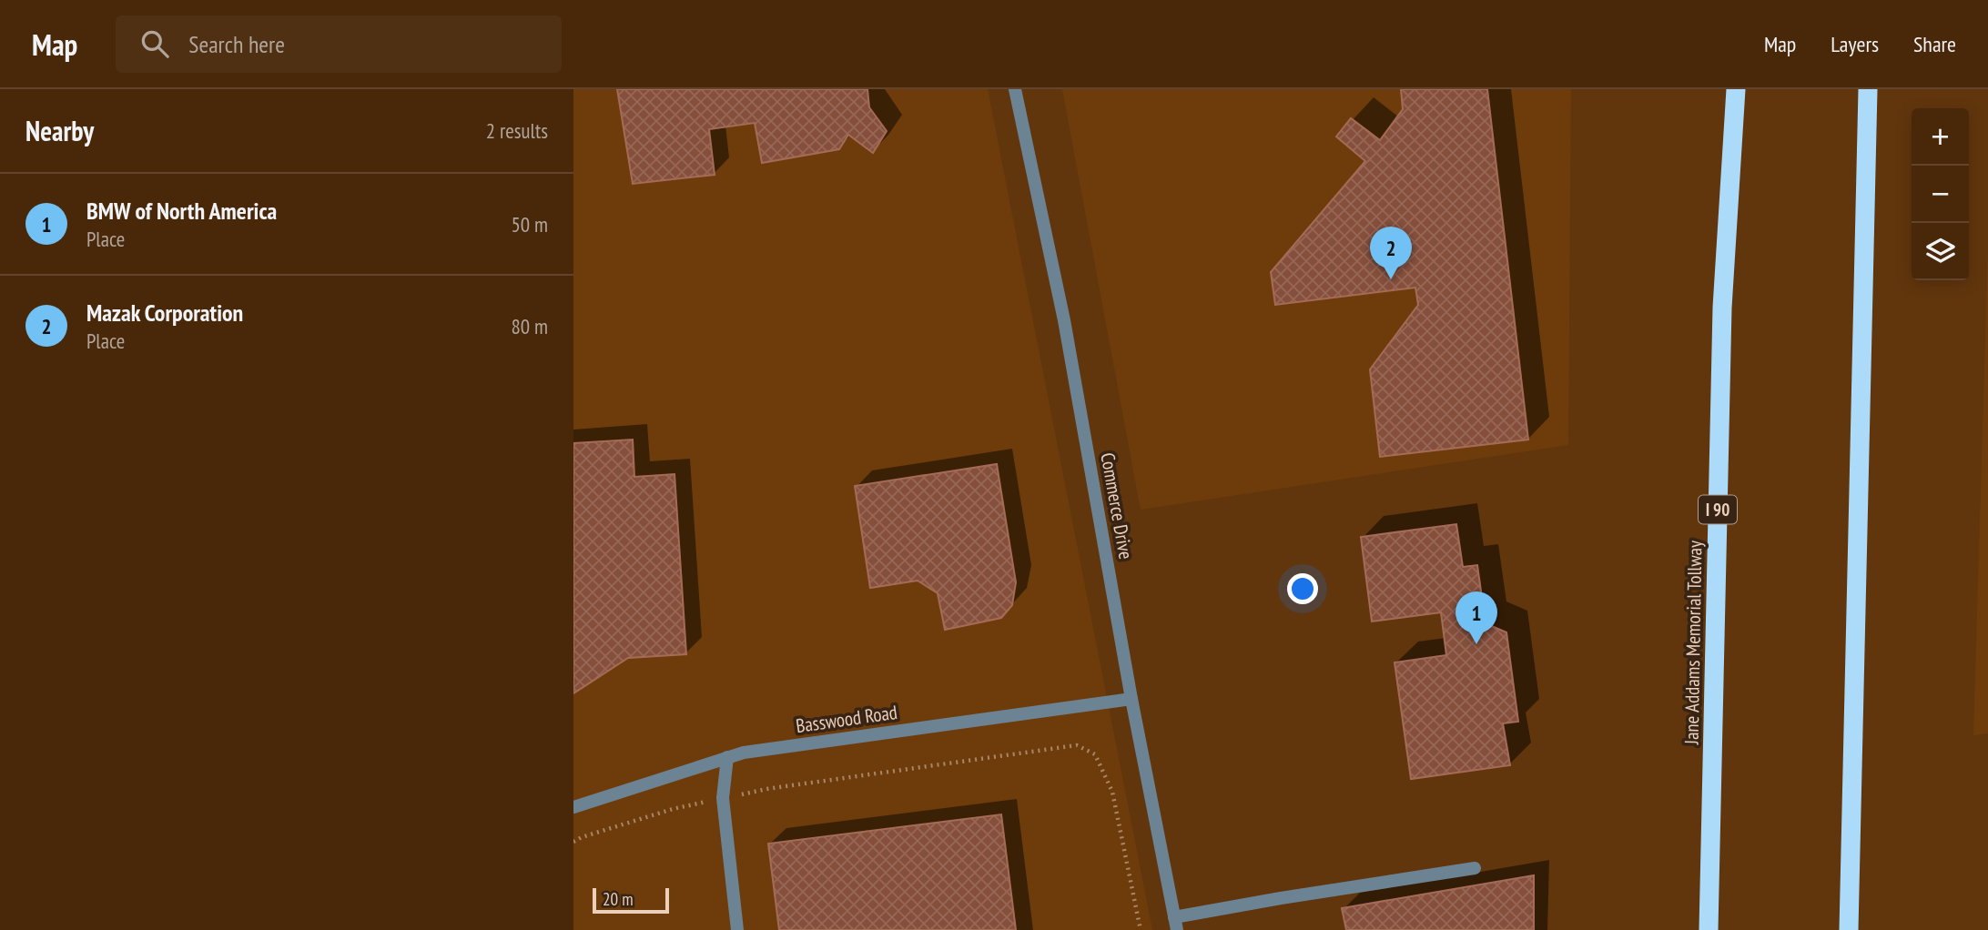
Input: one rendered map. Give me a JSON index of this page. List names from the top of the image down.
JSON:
{
  "streets": {
    "highway": ["I 90", "Jane Addams Memorial Tollway"],
    "street": ["Commerce Drive", "Basswood Road"]
  },
  "crossings": [
    ["Commerce Drive", "Basswood Road"]
  ],
  "scale_bar": "20 m",
  "page": {
    "header": "Map",
    "search": "Search here",
    "nav": ["Map", "Layers", "Share"],
    "heading": ["Nearby", "2 results"],
    "map_buttons": ["+", "−"],
    "list": [
      {
        "mark": "1",
        "name": "BMW of North America",
        "note": "Place",
        "value": "50 m"
      },
      {
        "mark": "2",
        "name": "Mazak Corporation",
        "note": "Place",
        "value": "80 m"
      }
    ],
    "pins": ["2", "1"],
    "scale": "20 m"
  }
}
